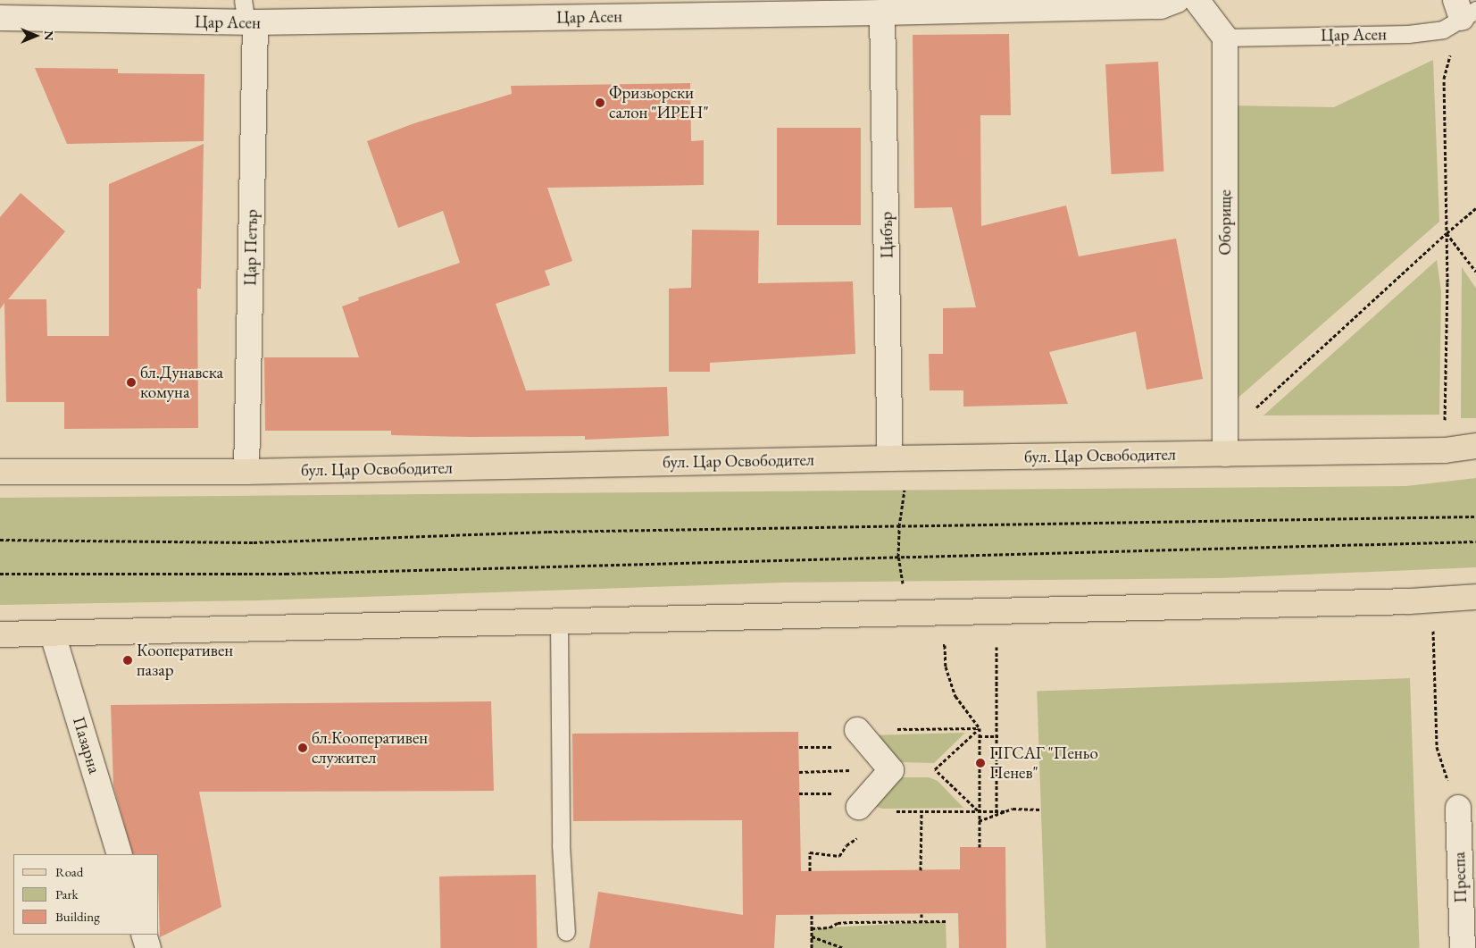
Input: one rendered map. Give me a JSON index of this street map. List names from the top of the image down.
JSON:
{
  "streets": {
    "main road": ["бул. Цар Освободител"],
    "street": [
      "Цар Асен",
      "Оборище",
      "Цибър",
      "Цар Петър",
      "Пазарна",
      "Преспа"
    ]
  },
  "crossings": [
    ["Цар Асен", "Оборище"],
    ["Цар Асен", "Цибър"],
    ["Цар Асен", "Цар Петър"],
    ["Оборище", "бул. Цар Освободител"],
    ["Цибър", "бул. Цар Освободител"],
    ["Цар Петър", "бул. Цар Освободител"]
  ],
  "places": [
    "Фризьорски салон \"ИРЕН\"",
    "бл.Дунавска комуна",
    "Кооперативен пазар",
    "бл.Кооперативен служител",
    "ПГСАГ \"Пеньо Пенев\""
  ],
  "legend": ["Road", "Park", "Building"],
  "north": "right"
}
